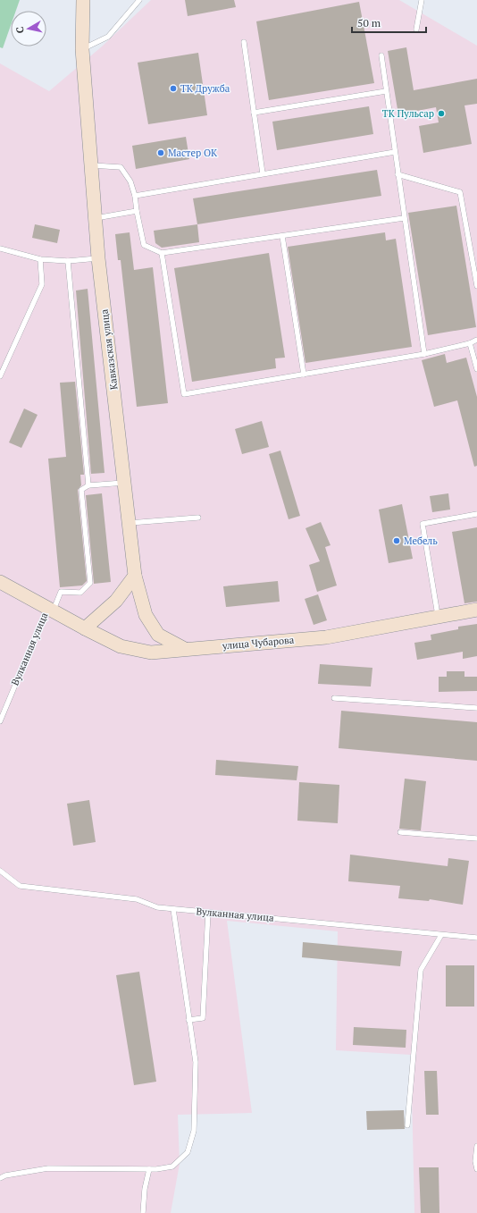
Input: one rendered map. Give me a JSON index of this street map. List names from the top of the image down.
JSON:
{
  "streets": {
    "main road": ["Кавказская улица", "улица Чубарова", "Вулканная улица"]
  },
  "crossings": [
    ["Кавказская улица", "улица Чубарова"],
    ["улица Чубарова", "Вулканная улица"]
  ],
  "places": [
    "ТК Дружба",
    "ТК Пульсар",
    "Мастер ОК",
    "Мебель"
  ],
  "scale_bar": "50 m",
  "north": "left"
}
